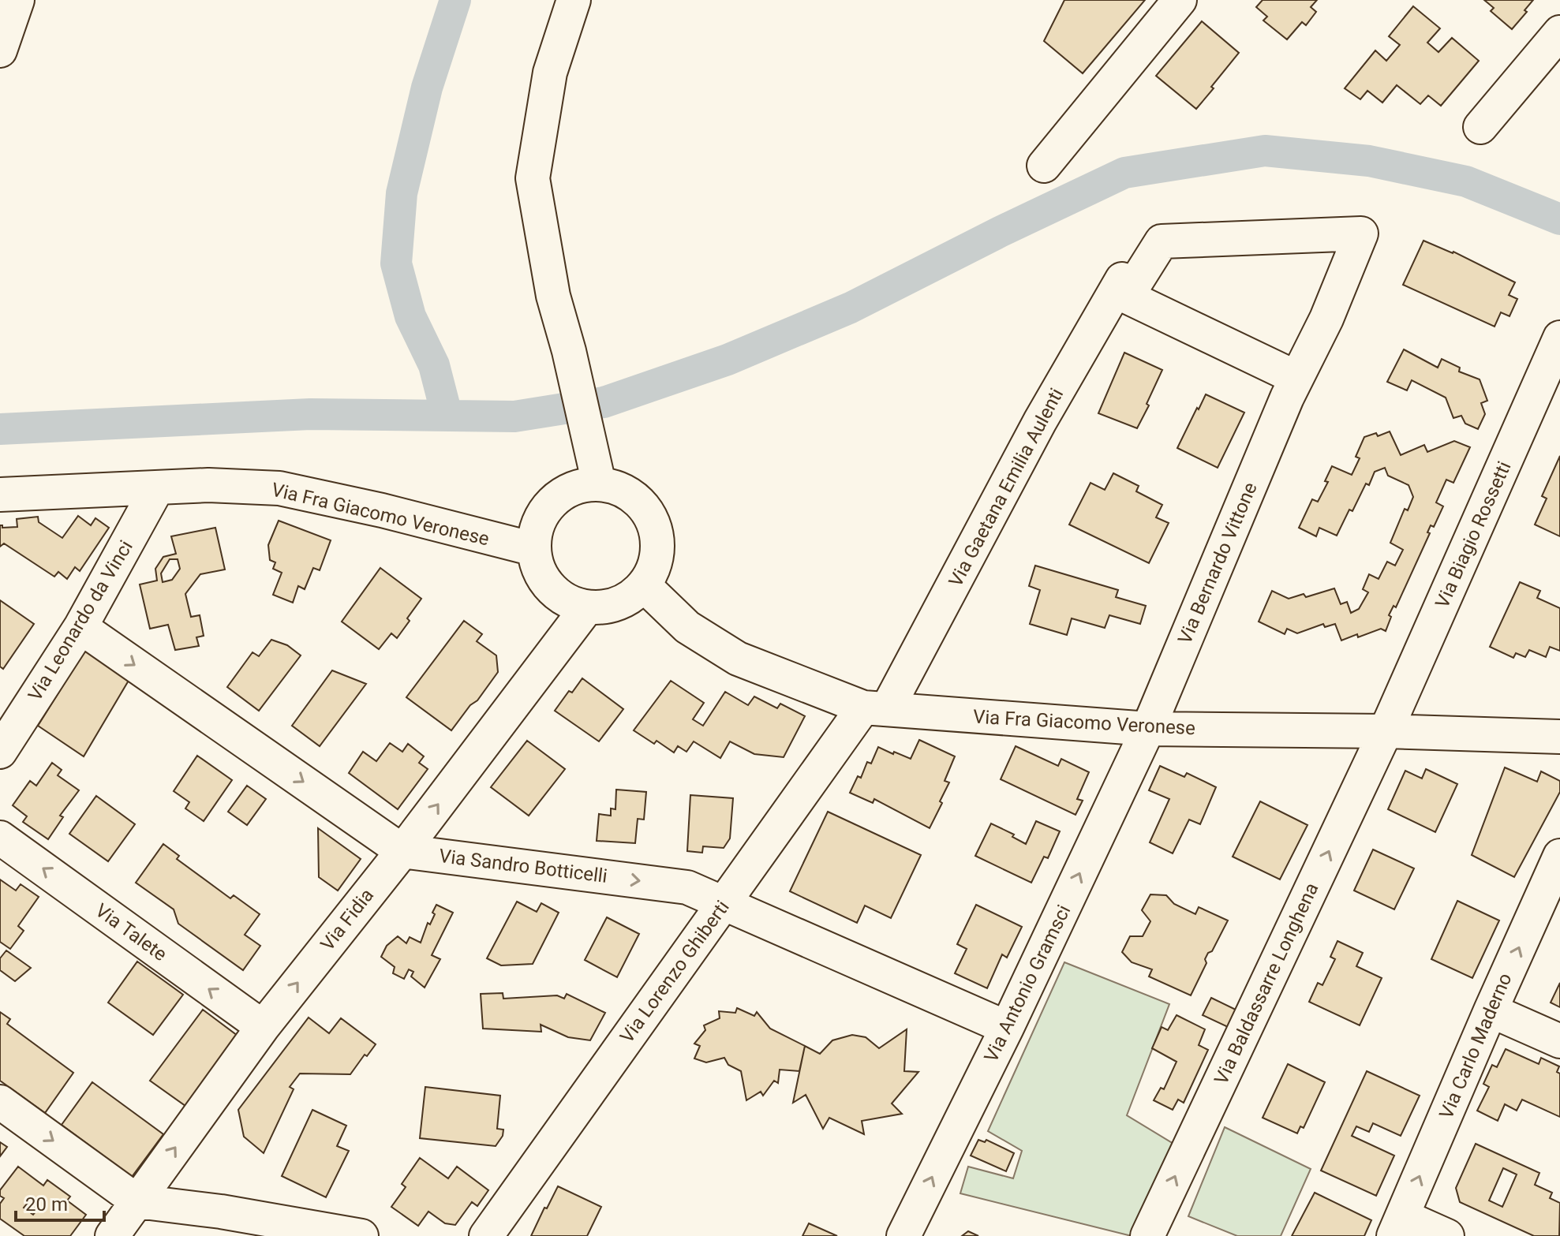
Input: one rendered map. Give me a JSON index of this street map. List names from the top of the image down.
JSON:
{
  "streets": {
    "street": [
      "Via Gaetana Emilia Aulenti",
      "Via Fra Giacomo Veronese",
      "Via Biagio Rossetti",
      "Via Bernardo Vittone",
      "Via Leonardo da Vinci",
      "Via Sandro Botticelli",
      "Via Fidia",
      "Via Talete",
      "Via Lorenzo Ghiberti",
      "Via Antonio Gramsci",
      "Via Baldassarre Longhena",
      "Via Carlo Maderno"
    ]
  },
  "crossings": [
    ["Via Gaetana Emilia Aulenti", "Via Fra Giacomo Veronese"],
    ["Via Gaetana Emilia Aulenti", "Via Bernardo Vittone"],
    ["Via Gaetana Emilia Aulenti", "Via Lorenzo Ghiberti"],
    ["Via Fra Giacomo Veronese", "Via Biagio Rossetti"],
    ["Via Fra Giacomo Veronese", "Via Bernardo Vittone"],
    ["Via Fra Giacomo Veronese", "Via Leonardo da Vinci"],
    ["Via Fra Giacomo Veronese", "Via Fidia"],
    ["Via Fra Giacomo Veronese", "Via Lorenzo Ghiberti"],
    ["Via Fra Giacomo Veronese", "Via Antonio Gramsci"],
    ["Via Fra Giacomo Veronese", "Via Baldassarre Longhena"],
    ["Via Biagio Rossetti", "Via Baldassarre Longhena"],
    ["Via Bernardo Vittone", "Via Antonio Gramsci"],
    ["Via Leonardo da Vinci", "Via Sandro Botticelli"],
    ["Via Sandro Botticelli", "Via Fidia"],
    ["Via Sandro Botticelli", "Via Lorenzo Ghiberti"],
    ["Via Sandro Botticelli", "Via Antonio Gramsci"],
    ["Via Fidia", "Via Talete"]
  ],
  "one_way": [
    "Via Sandro Botticelli",
    "Via Fidia",
    "Via Antonio Gramsci",
    "Via Baldassarre Longhena",
    "Via Carlo Maderno"
  ],
  "scale_bar": "20 m"
}
